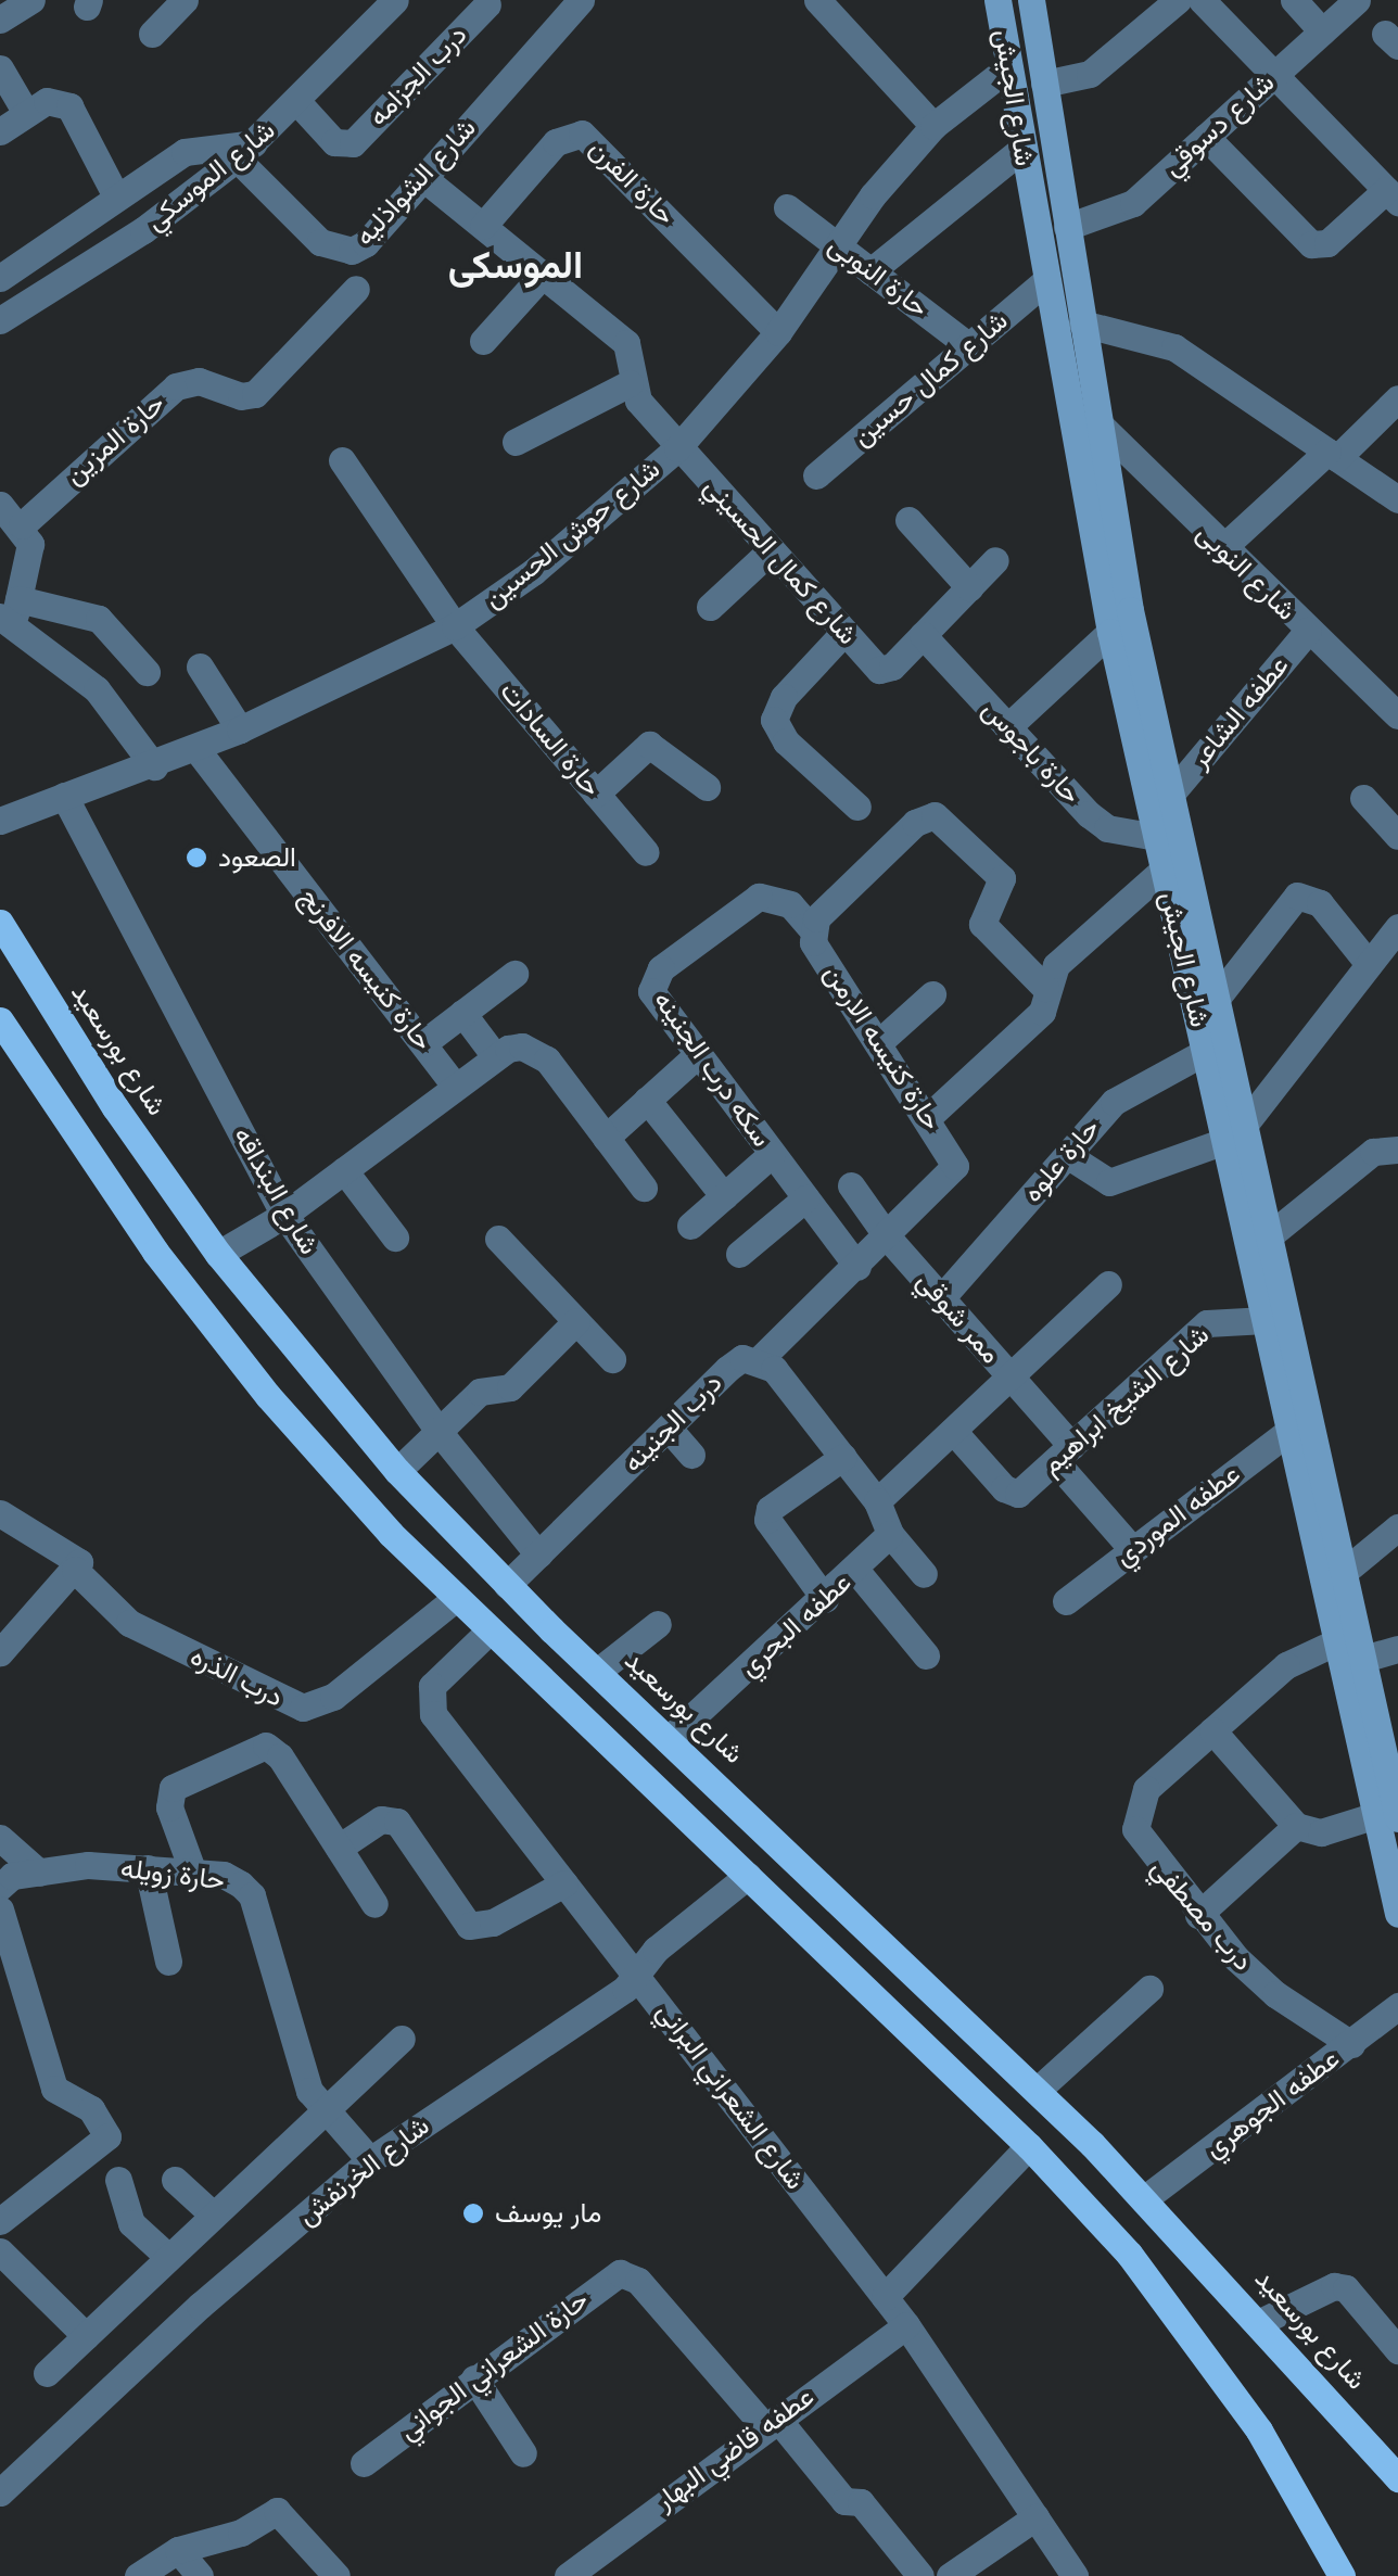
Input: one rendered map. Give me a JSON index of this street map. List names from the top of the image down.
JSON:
{
  "streets": {
    "main road": ["شارع الجيش", "شارع بورسعيد"],
    "street": [
      "درب الجزامه",
      "شارع دسوقي",
      "شارع الموسكي",
      "شارع الشواذليه",
      "حارة الفرن",
      "حارة النوبى",
      "شارع كمال حسين",
      "حارة المزين",
      "شارع حوش الحسين",
      "شارع كمال الحسيني",
      "شارع النوبى",
      "عطفه الشاعر",
      "حارة السادات",
      "حارة باجوس",
      "حارة كنيسه الافرنج",
      "حارة كنيسه الارمن",
      "سكه درب الجنينه",
      "حارة علوه",
      "شارع البنداقه",
      "ممر شوقي",
      "شارع الشيخ ابراهيم",
      "درب الجنينه",
      "عطفه الموردي",
      "عطفه البحري",
      "درب الذره",
      "حارة زويله",
      "درب مصطفي",
      "شارع الشعراني البراني",
      "عطفه الجوهري",
      "شارع الخرنفش",
      "حارة الشعراني الجواني",
      "عطفه قاضي البهار"
    ]
  },
  "crossings": [
    ["درب الجزامه", "شارع الموسكي"],
    ["شارع الجيش", "شارع دسوقي"],
    ["شارع الجيش", "شارع كمال حسين"],
    ["شارع الجيش", "شارع حوش الحسين"],
    ["شارع الجيش", "شارع النوبى"],
    ["شارع الجيش", "عطفه الشاعر"],
    ["شارع الجيش", "حارة باجوس"],
    ["شارع الجيش", "حارة علوه"],
    ["شارع الجيش", "شارع الشيخ ابراهيم"],
    ["شارع الجيش", "عطفه الموردي"],
    ["شارع الجيش", "درب مصطفي"],
    ["شارع الموسكي", "شارع الشواذليه"],
    ["شارع الشواذليه", "شارع كمال الحسيني"],
    ["حارة الفرن", "شارع حوش الحسين"],
    ["حارة الفرن", "شارع كمال الحسيني"],
    ["حارة النوبى", "شارع كمال حسين"],
    ["حارة النوبى", "شارع حوش الحسين"],
    ["شارع حوش الحسين", "شارع كمال الحسيني"],
    ["شارع حوش الحسين", "حارة السادات"],
    ["شارع حوش الحسين", "حارة كنيسه الافرنج"],
    ["شارع حوش الحسين", "شارع البنداقه"],
    ["شارع كمال الحسيني", "حارة باجوس"],
    ["شارع النوبى", "عطفه الشاعر"],
    ["حارة كنيسه الارمن", "سكه درب الجنينه"],
    ["حارة كنيسه الارمن", "ممر شوقي"],
    ["حارة كنيسه الارمن", "درب الجنينه"],
    ["شارع بورسعيد", "درب الجنينه"],
    ["شارع بورسعيد", "عطفه البحري"],
    ["شارع بورسعيد", "عطفه الجوهري"],
    ["حارة علوه", "ممر شوقي"],
    ["شارع البنداقه", "درب الجنينه"],
    ["ممر شوقي", "شارع الشيخ ابراهيم"],
    ["ممر شوقي", "عطفه الموردي"],
    ["حارة زويله", "شارع الخرنفش"],
    ["درب مصطفي", "عطفه الجوهري"],
    ["شارع الشعراني البراني", "شارع الخرنفش"],
    ["شارع الشعراني البراني", "عطفه قاضي البهار"],
    ["حارة الشعراني الجواني", "عطفه قاضي البهار"]
  ],
  "districts": ["الموسكى"],
  "places": ["الصعود", "مار يوسف"]
}
